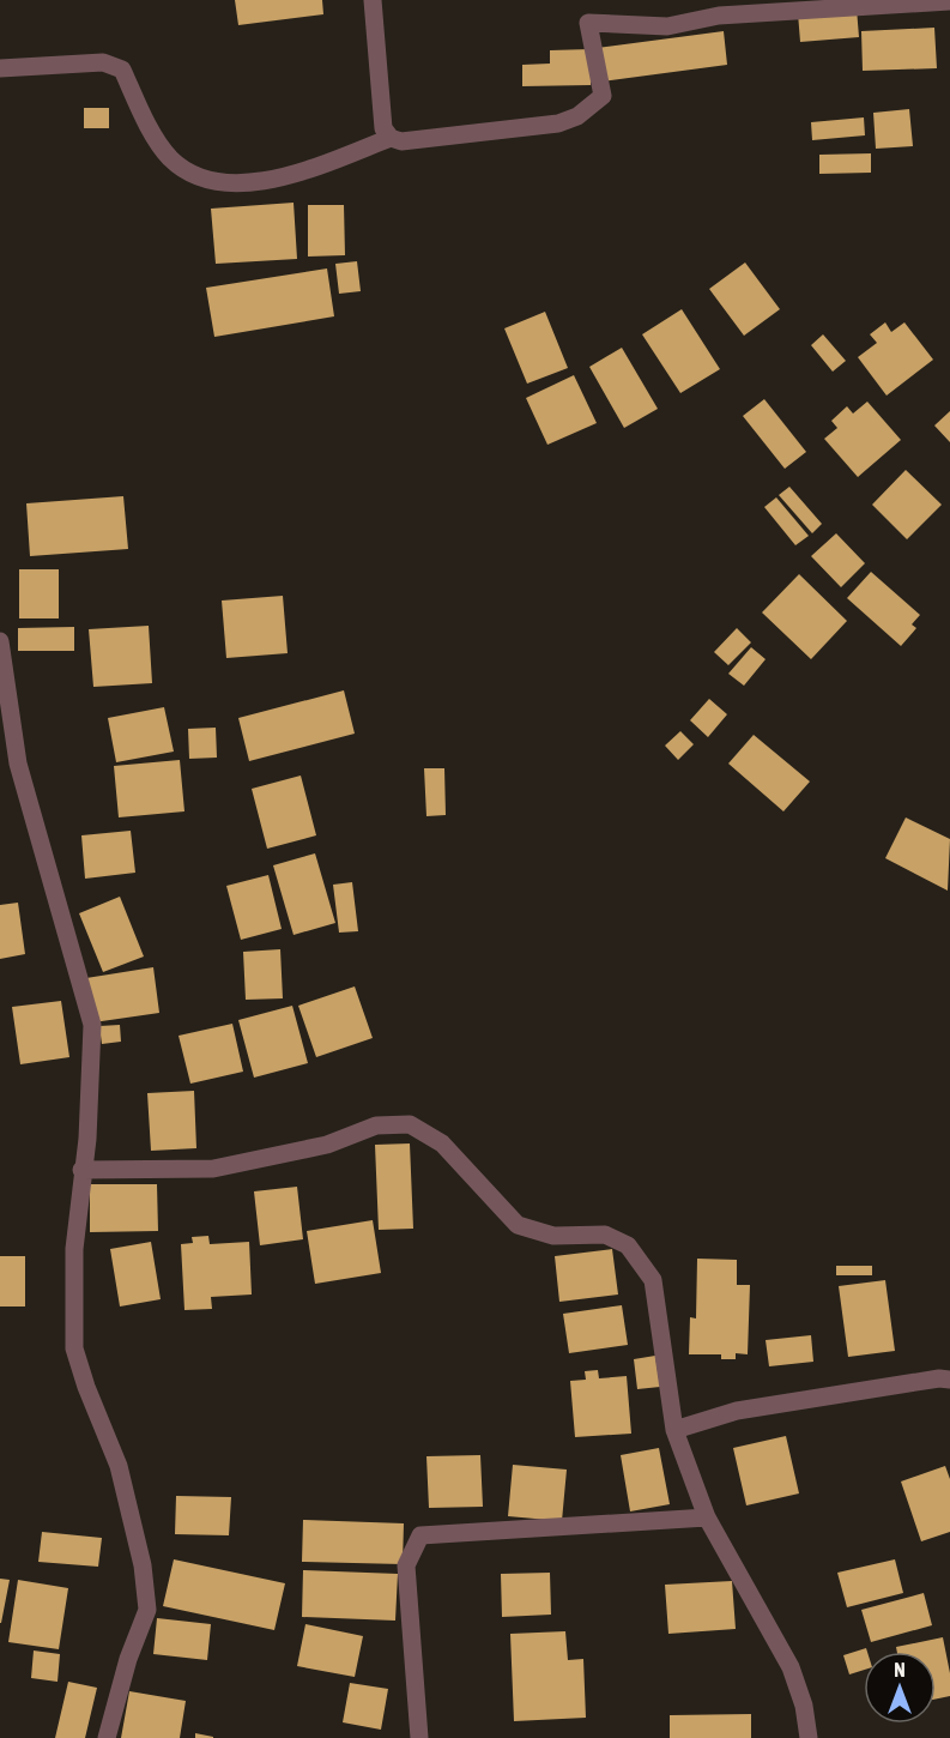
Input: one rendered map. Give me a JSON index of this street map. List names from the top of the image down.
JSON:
{
  "north": "top"
}
